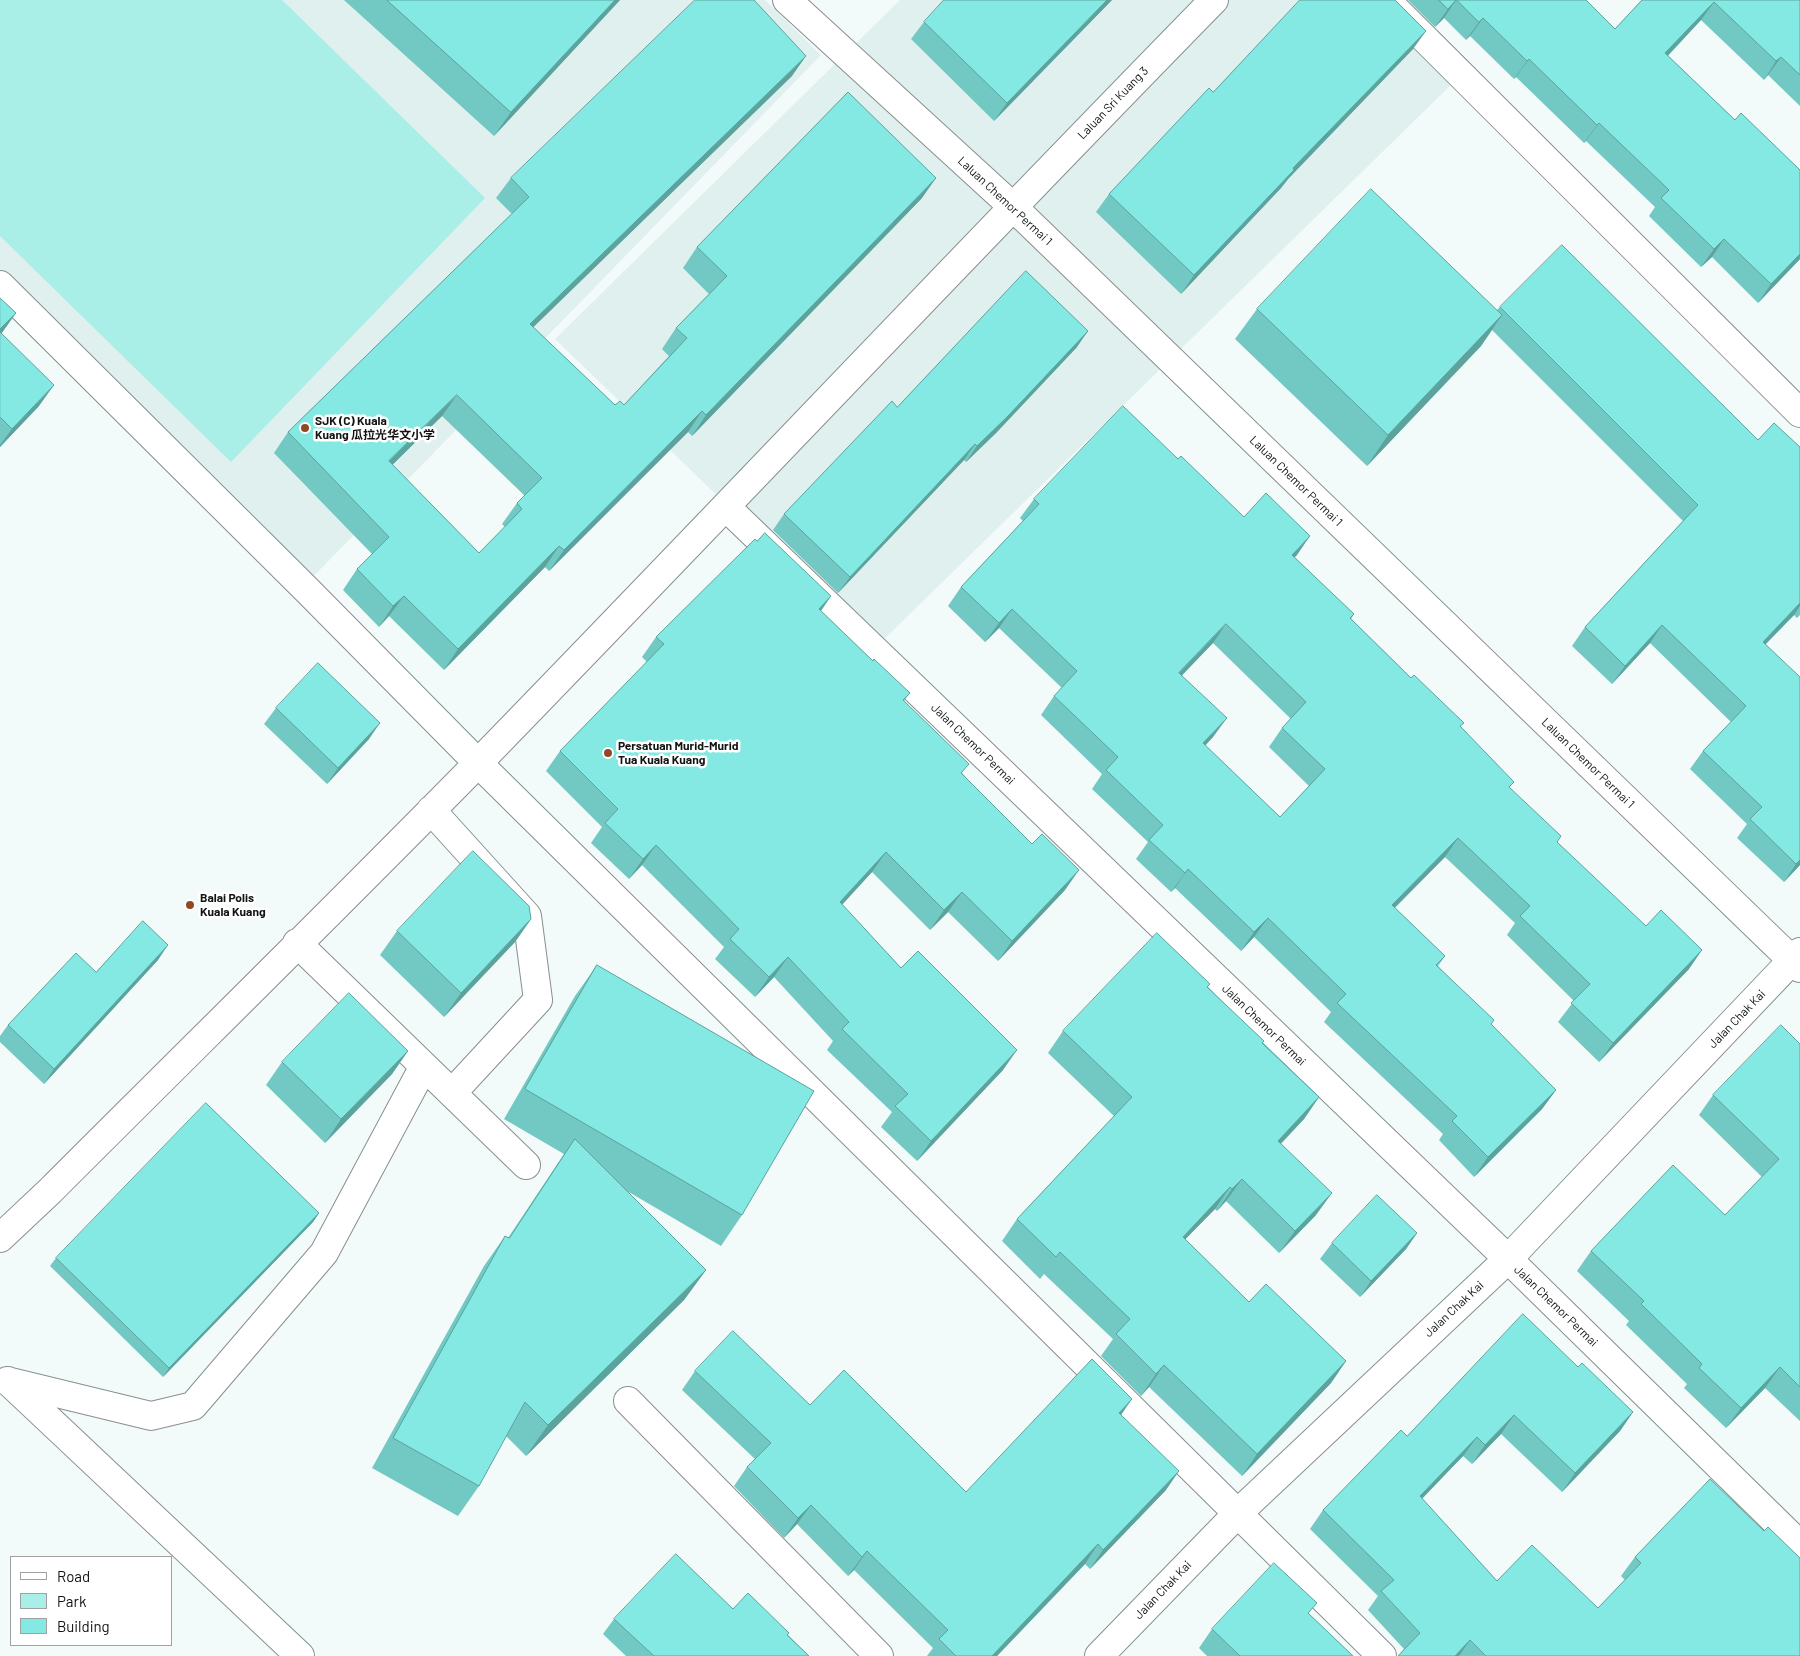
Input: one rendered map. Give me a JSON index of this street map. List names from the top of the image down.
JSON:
{
  "streets": {
    "street": [
      "Laluan Sri Kuang 3",
      "Laluan Chemor Permai 1",
      "Jalan Chemor Permai",
      "Jalan Chak Kai"
    ]
  },
  "crossings": [
    ["Laluan Sri Kuang 3", "Laluan Chemor Permai 1"],
    ["Laluan Sri Kuang 3", "Jalan Chemor Permai"],
    ["Laluan Chemor Permai 1", "Jalan Chak Kai"],
    ["Jalan Chemor Permai", "Jalan Chak Kai"]
  ],
  "places": ["SJK (C) Kuala Kuang 瓜拉光华文小学", "Persatuan Murid-Murid Tua Kuala Kuang", "Balai Polis Kuala Kuang"],
  "legend": ["Road", "Park", "Building"]
}
